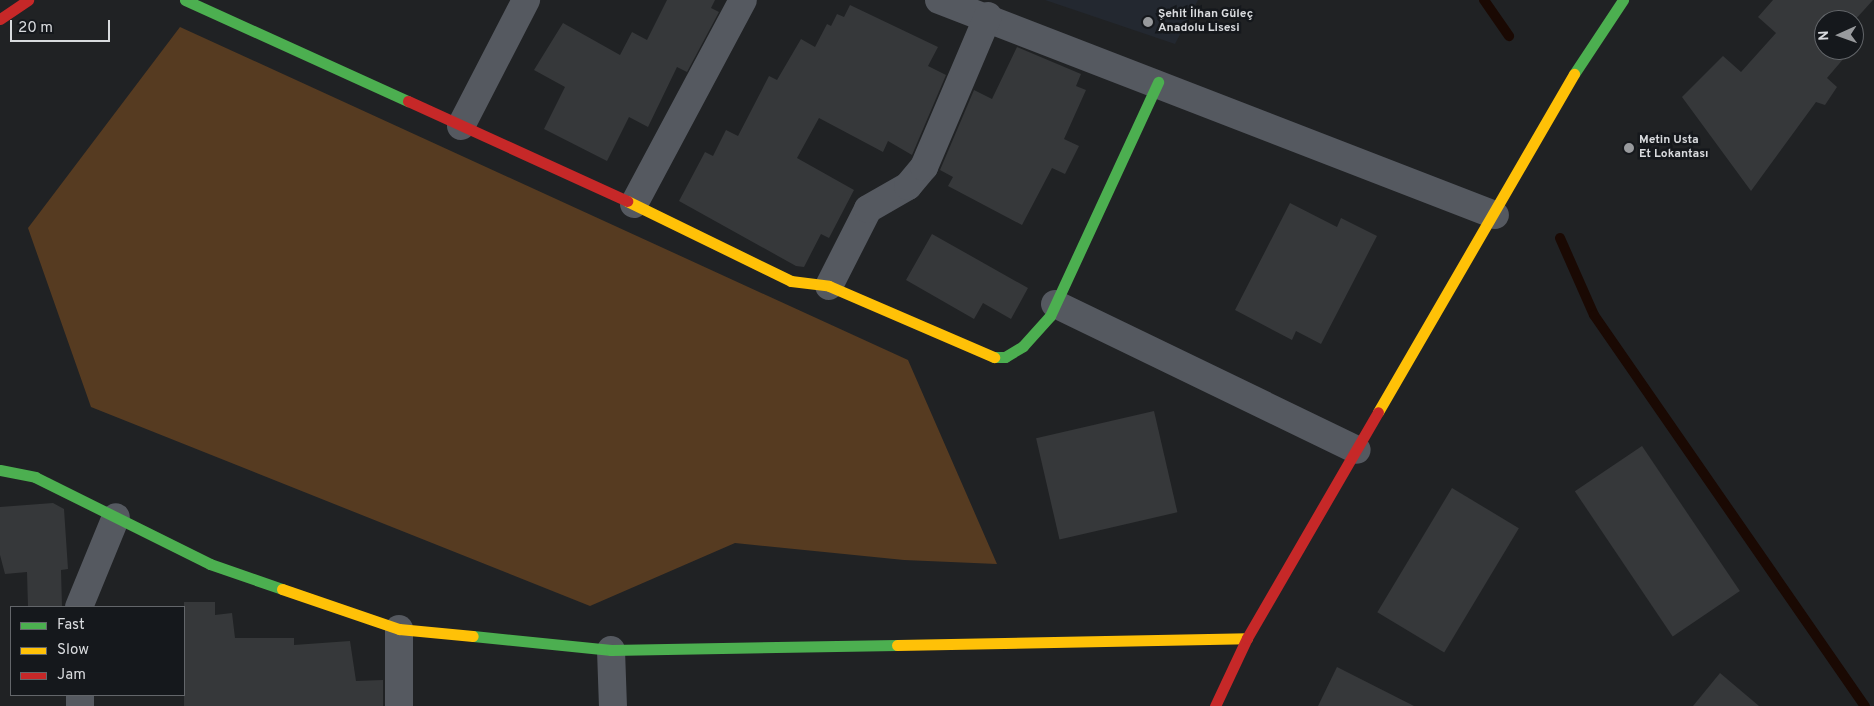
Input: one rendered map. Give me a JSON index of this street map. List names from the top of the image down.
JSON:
{
  "places": ["Şehit İlhan Güleç Anadolu Lisesi", "Metin Usta Et Lokantası"],
  "legend": ["Fast", "Slow", "Jam"],
  "scale_bar": "20 m",
  "north": "left"
}
